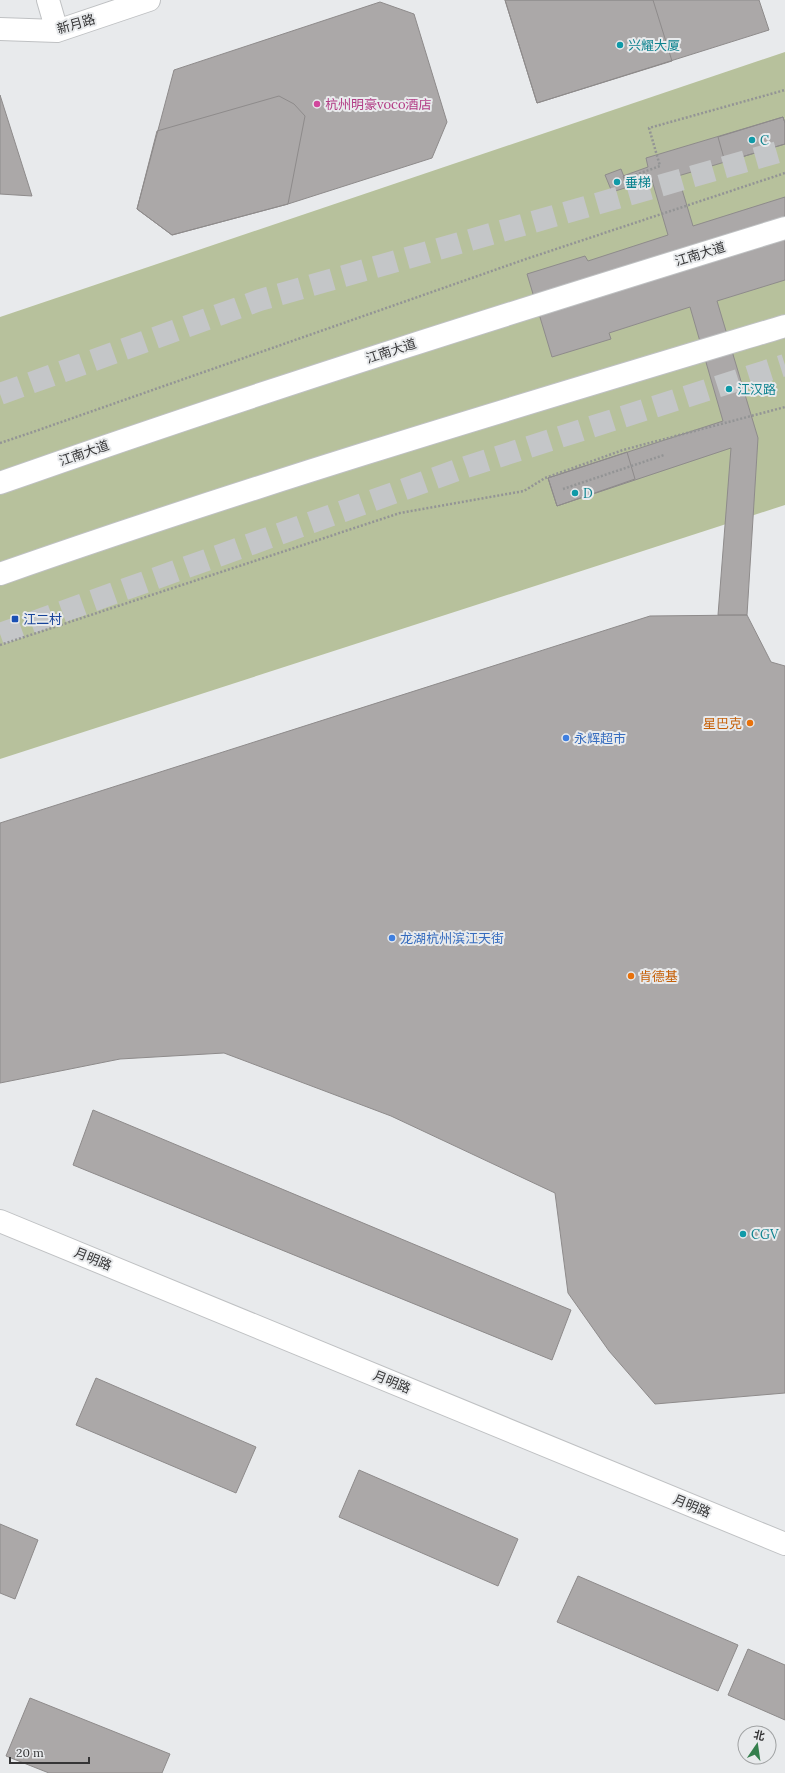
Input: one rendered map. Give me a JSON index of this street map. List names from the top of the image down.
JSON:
{
  "streets": {
    "main road": ["新月路", "江南大道", "月明路"]
  },
  "places": {
    "other": [
      "兴耀大厦",
      "杭州明豪voco酒店",
      "C",
      "垂梯",
      "江汉路",
      "D",
      "星巴克",
      "永辉超市",
      "龙湖杭州滨江天街",
      "肯德基",
      "CGV"
    ],
    "transit": ["江二村"]
  },
  "scale_bar": "20 m",
  "north": "top"
}
